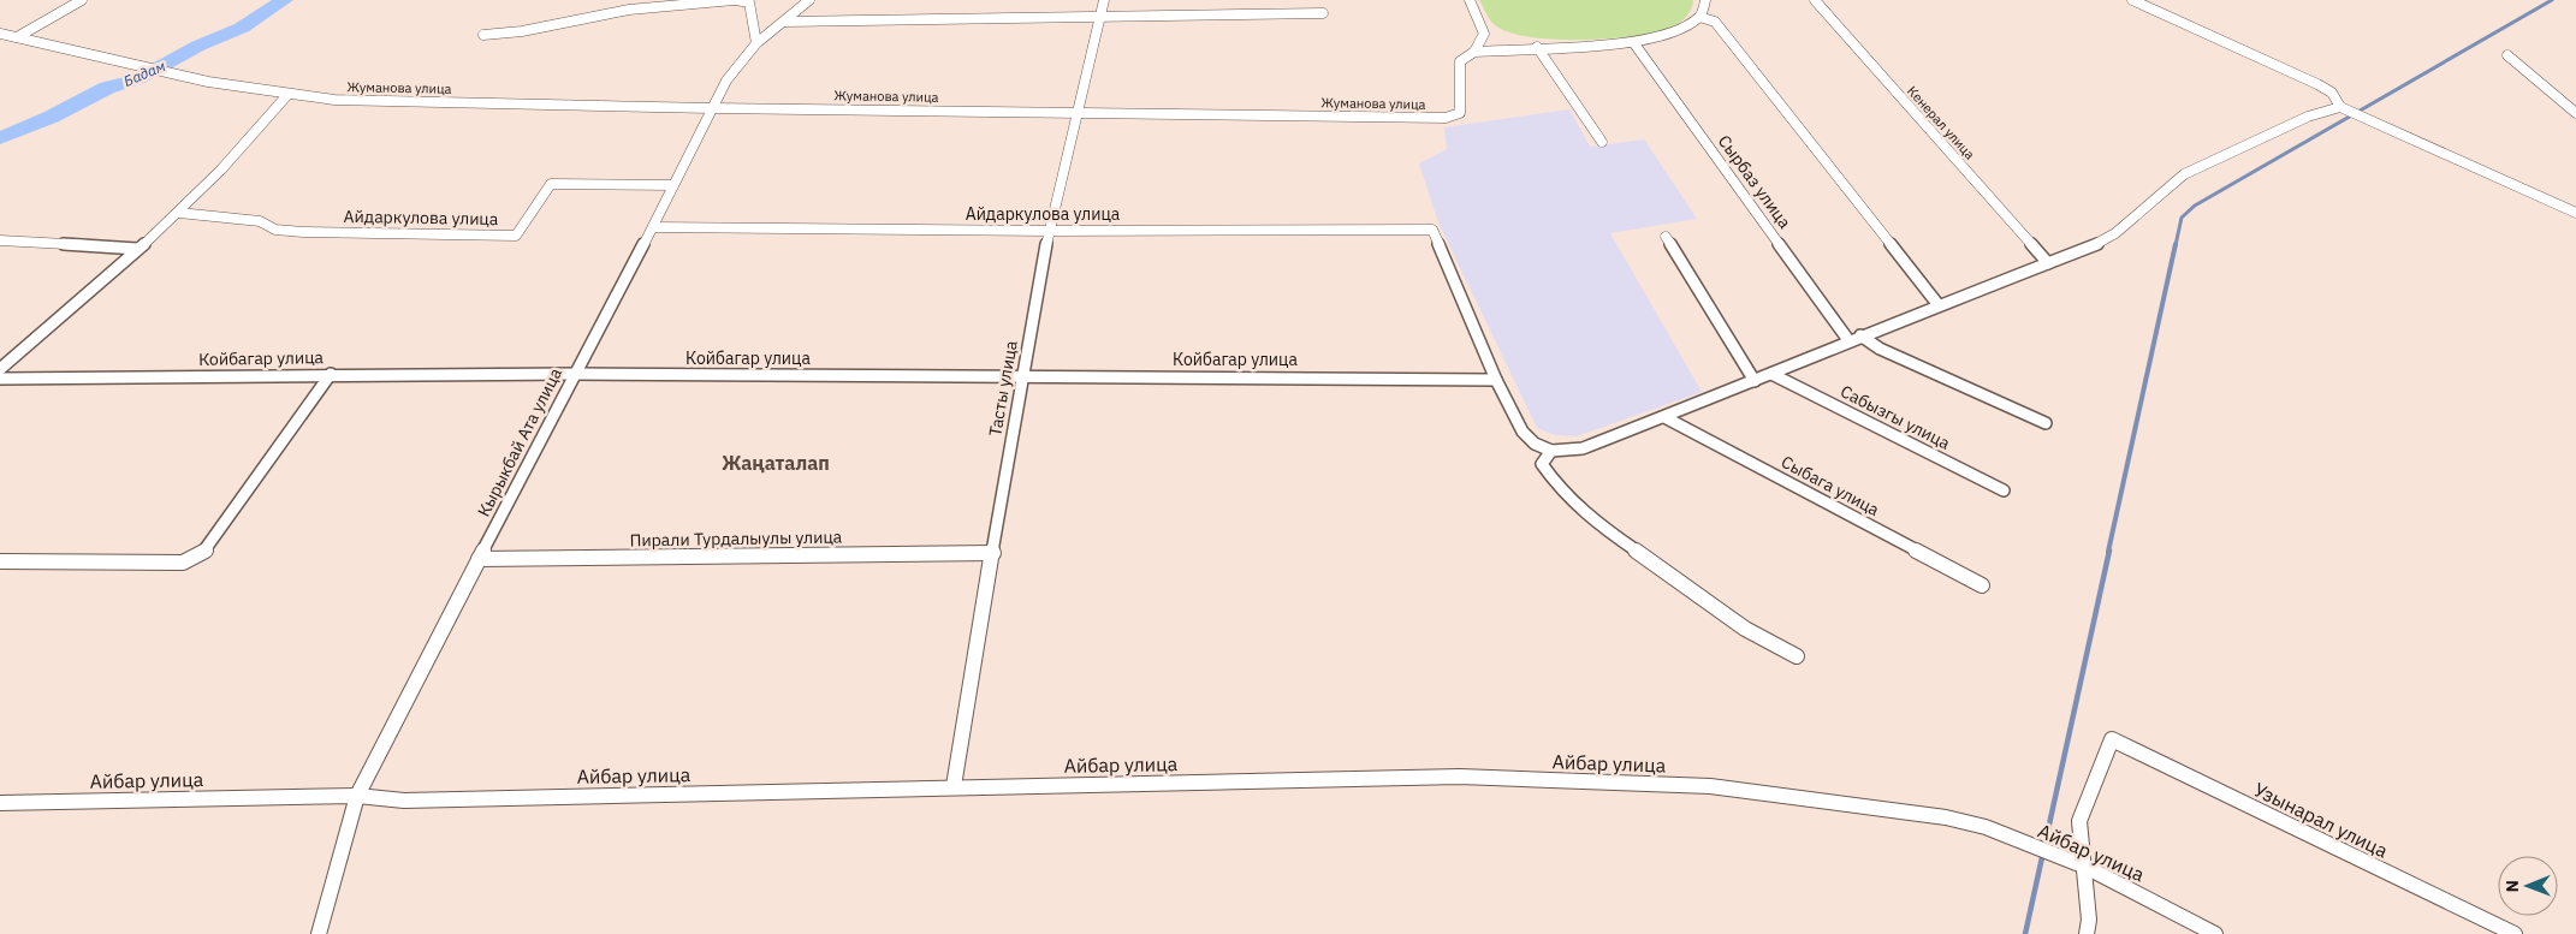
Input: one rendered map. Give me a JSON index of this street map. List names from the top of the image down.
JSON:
{
  "streets": {
    "street": [
      "Жуманова улица",
      "Кенерал улица",
      "Сырбаз улица",
      "Айдаркулова улица",
      "Койбагар улица",
      "Тасты улица",
      "Сабызгы улица",
      "Кырыкбай Ата улица",
      "Сыбага улица",
      "Пирали Турдалыулы улица",
      "Айбар улица",
      "Узынарал улица"
    ]
  },
  "crossings": [
    ["Жуманова улица", "Тасты улица"],
    ["Жуманова улица", "Кырыкбай Ата улица"],
    ["Айдаркулова улица", "Койбагар улица"],
    ["Айдаркулова улица", "Тасты улица"],
    ["Айдаркулова улица", "Кырыкбай Ата улица"],
    ["Койбагар улица", "Тасты улица"],
    ["Койбагар улица", "Кырыкбай Ата улица"],
    ["Тасты улица", "Пирали Турдалыулы улица"],
    ["Тасты улица", "Айбар улица"],
    ["Кырыкбай Ата улица", "Пирали Турдалыулы улица"],
    ["Кырыкбай Ата улица", "Айбар улица"],
    ["Айбар улица", "Узынарал улица"]
  ],
  "districts": ["Жаңаталап"],
  "water": ["Бадам"],
  "north": "left"
}
